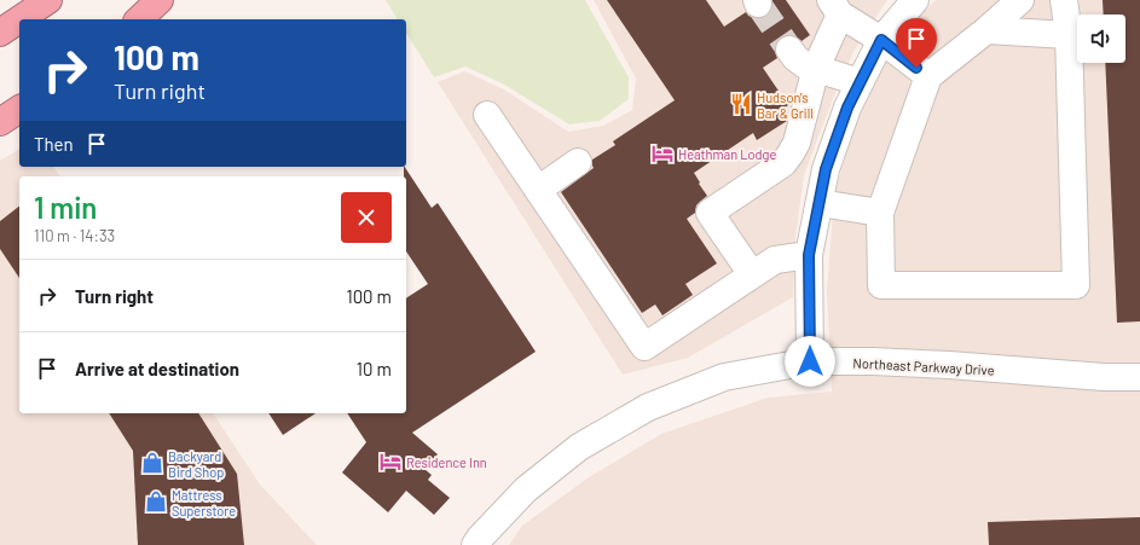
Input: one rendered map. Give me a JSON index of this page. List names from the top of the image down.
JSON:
{
  "streets": {
    "street": ["Northeast Parkway Drive"]
  },
  "places": {
    "restaurant": ["Hudson's Bar & Grill"],
    "hotel": ["Heathman Lodge", "Residence Inn"],
    "shop": ["Backyard Bird Shop", "Mattress Superstore"]
  },
  "page": {
    "turn": ["100 m", "Turn right"],
    "then": "Then",
    "heading": ["1 min", "110 m · 14:33"],
    "list": [
      {
        "name": "Turn right",
        "value": "100 m"
      },
      {
        "name": "Arrive at destination",
        "value": "10 m"
      }
    ]
  }
}
